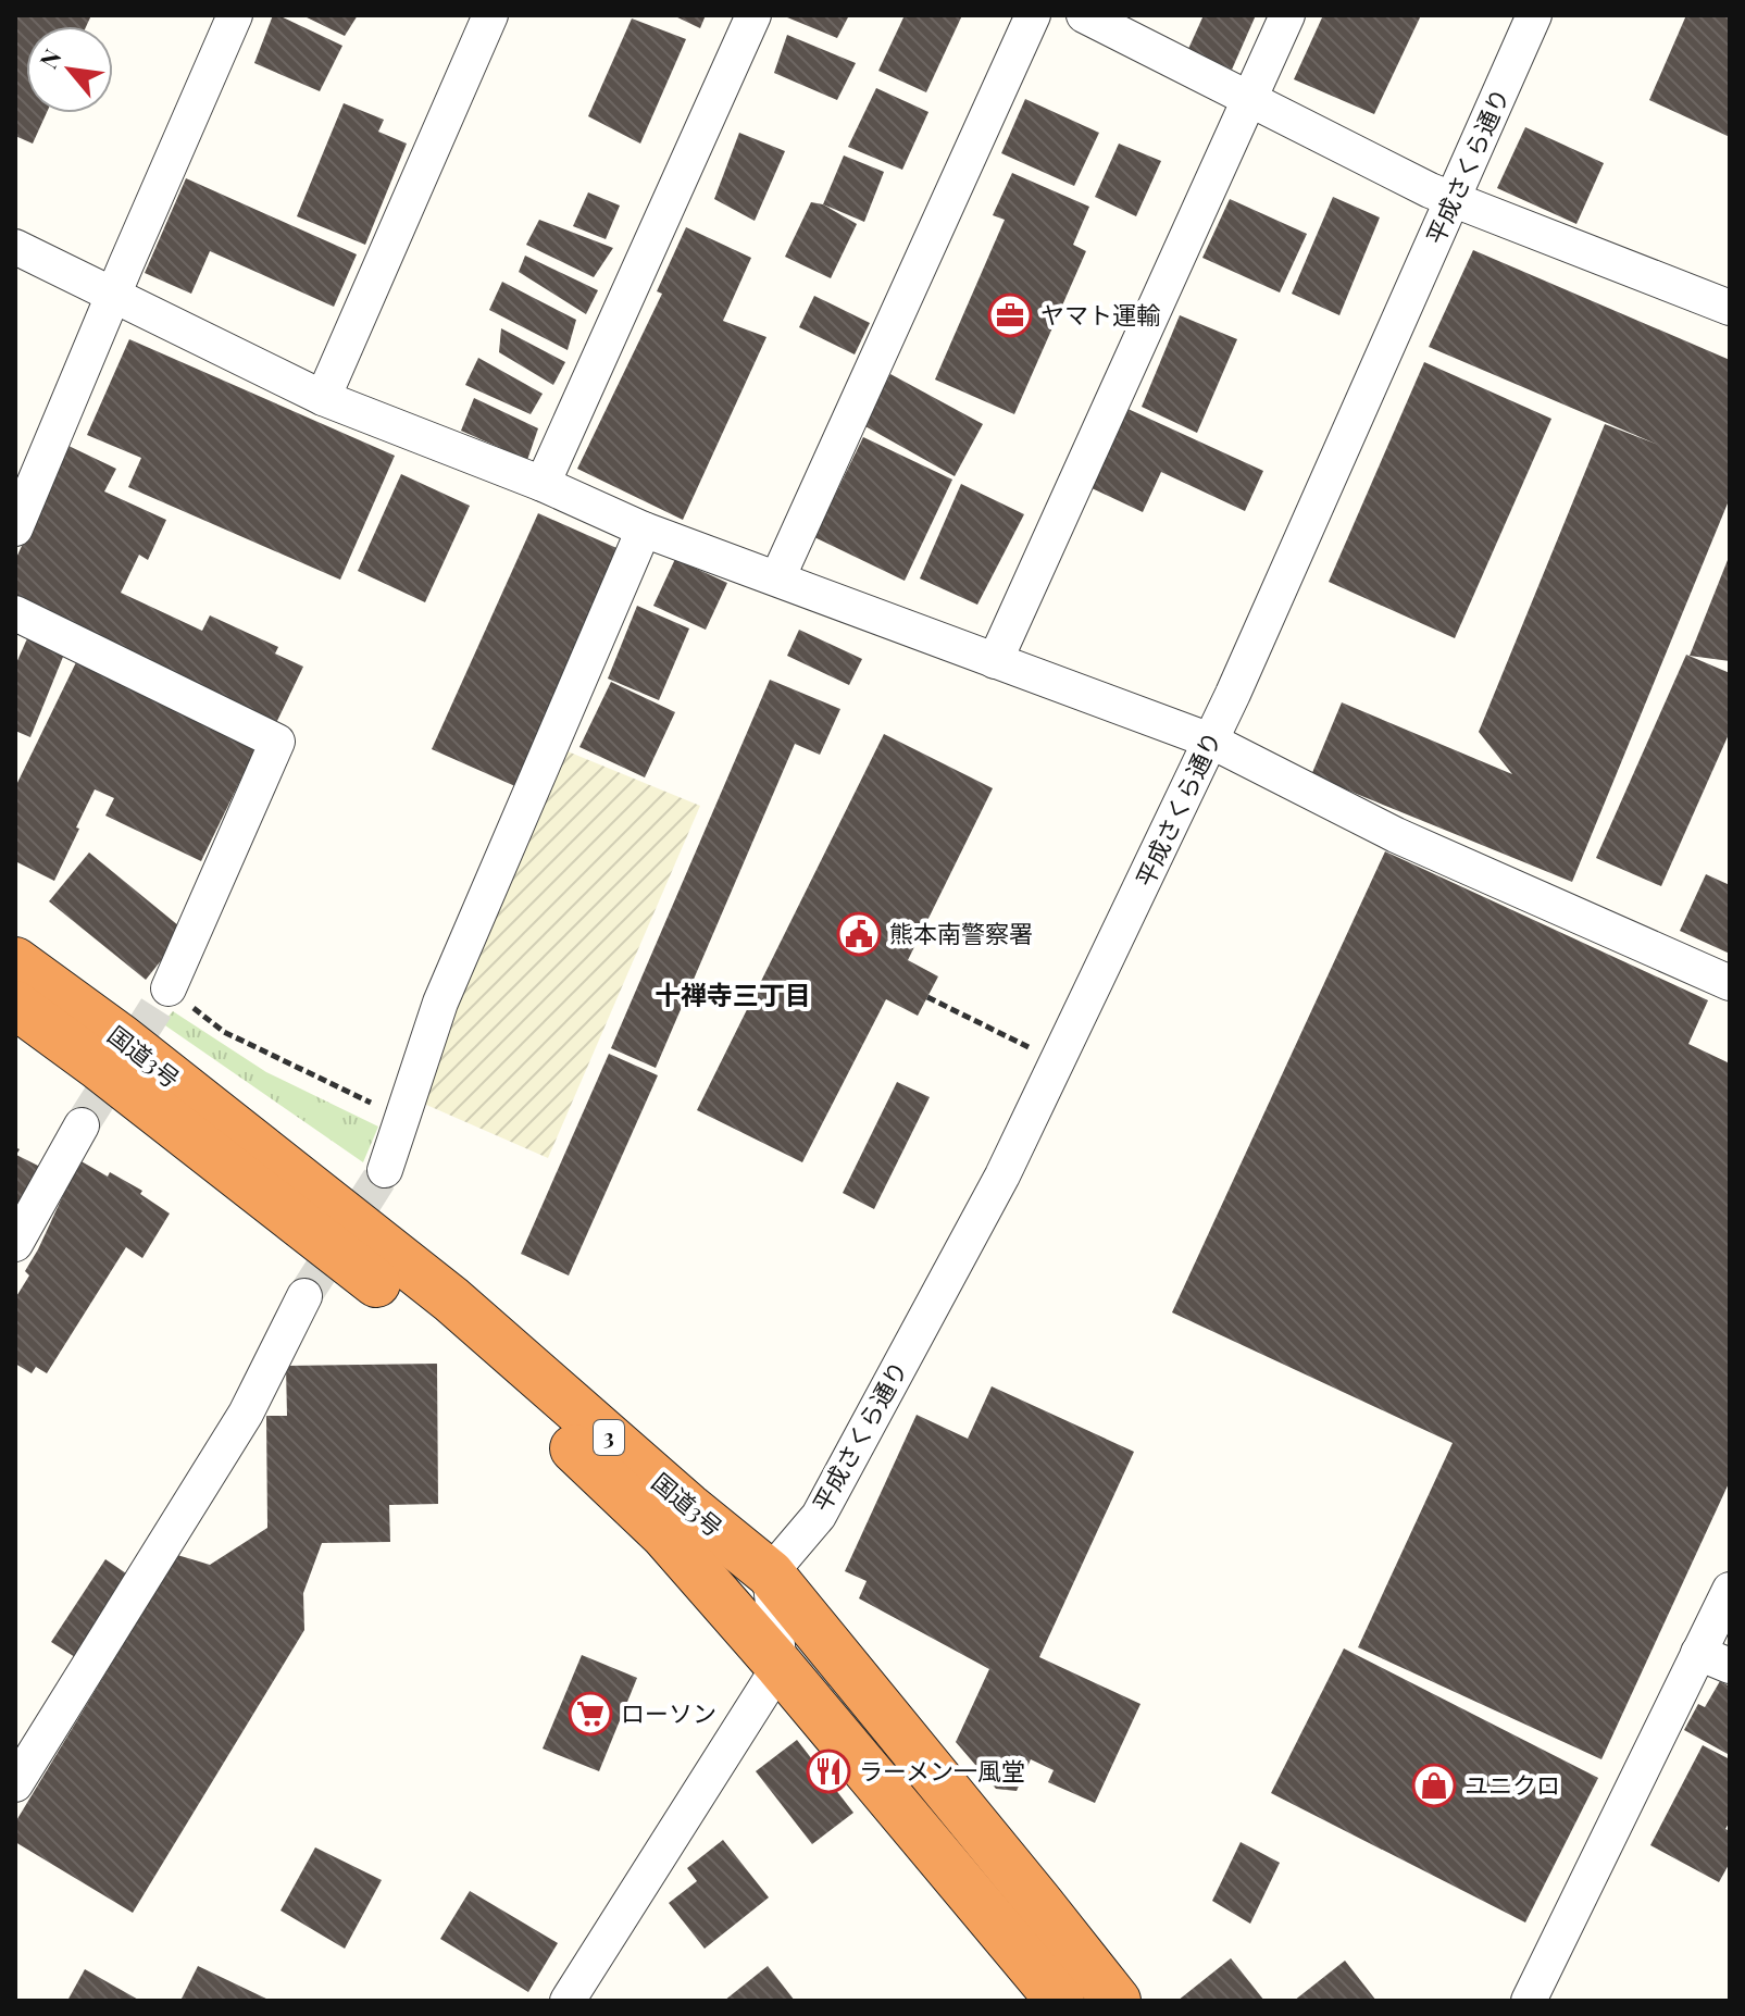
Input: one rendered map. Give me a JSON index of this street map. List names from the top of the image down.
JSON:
{
  "streets": {
    "highway": ["国道3号", "3"],
    "street": ["平成さくら通り"]
  },
  "crossings": [
    ["平成さくら通り", "国道3号"]
  ],
  "districts": ["十禅寺三丁目"],
  "places": {
    "office": ["ヤマト運輸"],
    "public building": ["熊本南警察署"],
    "supermarket": ["ローソン"],
    "restaurant": ["ラーメン一風堂"],
    "shop": ["ユニクロ"]
  },
  "north": "top left"
}
